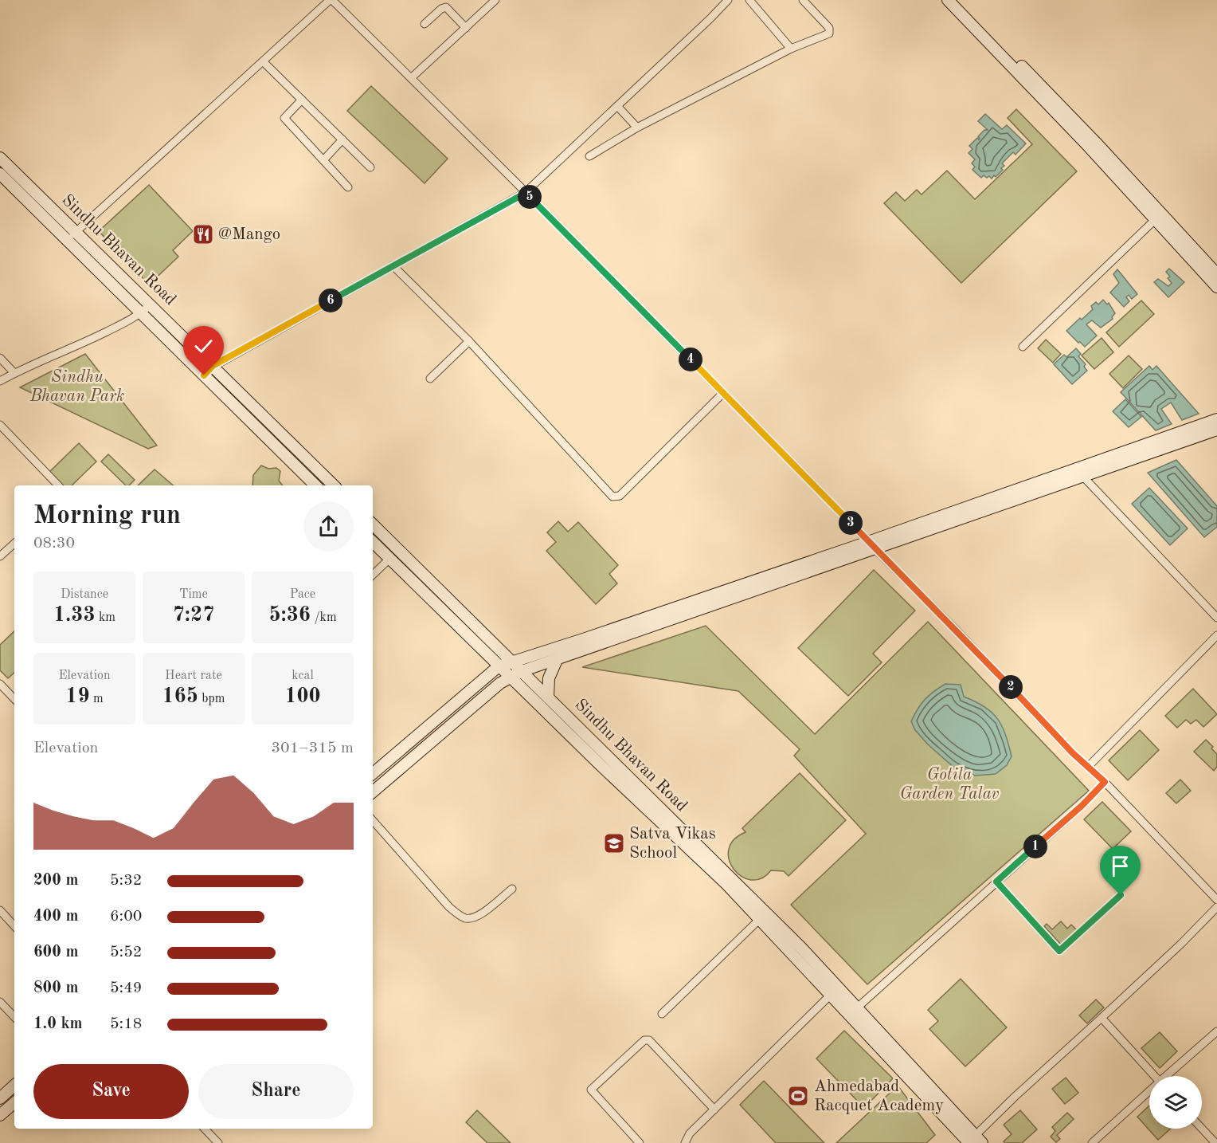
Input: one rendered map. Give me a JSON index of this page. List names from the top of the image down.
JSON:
{
  "streets": {
    "main road": ["Sindhu Bhavan Road"]
  },
  "parks": ["Sindhu Bhavan Park", "Gotila Garden Talav"],
  "places": {
    "restaurant": ["@Mango"],
    "school or university": ["Satva Vikas School"],
    "sports": ["Ahmedabad Racquet Academy"]
  },
  "page": {
    "pins": [
      "5",
      "6",
      "4",
      "3",
      "2",
      "1"
    ],
    "heading": ["Morning run", "08:30"],
    "stats": [
      ["Distance", "1.33 km"],
      ["Time", "7:27"],
      ["Pace", "5:36 /km"],
      ["Elevation", "19 m"],
      ["Heart rate", "165 bpm"],
      ["kcal", "100"]
    ],
    "chart": ["Elevation", "301–315 m"],
    "list": [
      {
        "name": "200 m",
        "note": "5:32"
      },
      {
        "name": "400 m",
        "note": "6:00"
      },
      {
        "name": "600 m",
        "note": "5:52"
      },
      {
        "name": "800 m",
        "note": "5:49"
      },
      {
        "name": "1.0 km",
        "note": "5:18"
      }
    ],
    "buttons": ["Save", "Share"]
  }
}
